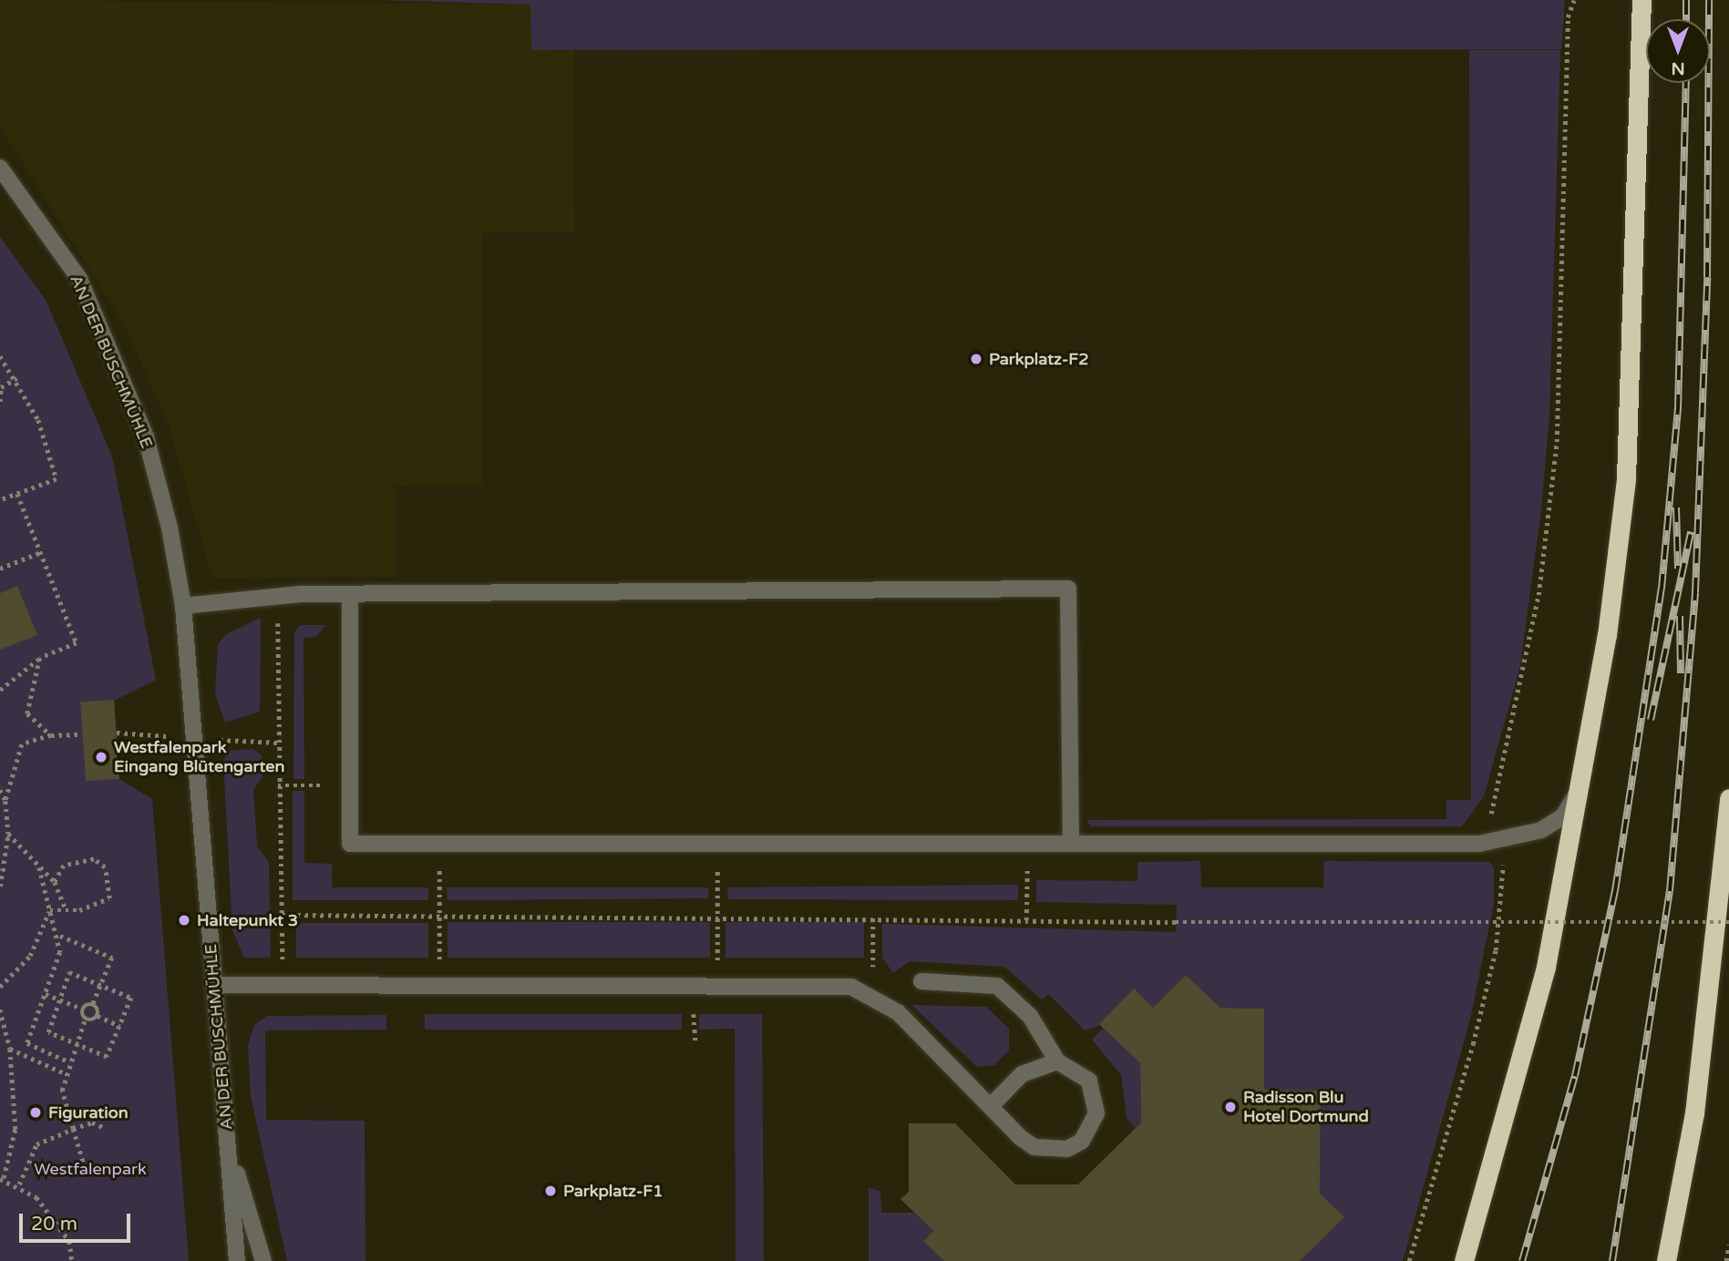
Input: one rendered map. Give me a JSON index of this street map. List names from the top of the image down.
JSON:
{
  "streets": {
    "street": ["AN DER BUSCHMÜHLE"]
  },
  "parks": ["Westfalenpark"],
  "places": [
    "Parkplatz-F2",
    "Westfalenpark Eingang Blütengarten",
    "Haltepunkt 3",
    "Radisson Blu Hotel Dortmund",
    "Figuration",
    "Parkplatz-F1"
  ],
  "scale_bar": "20 m",
  "north": "bottom"
}
